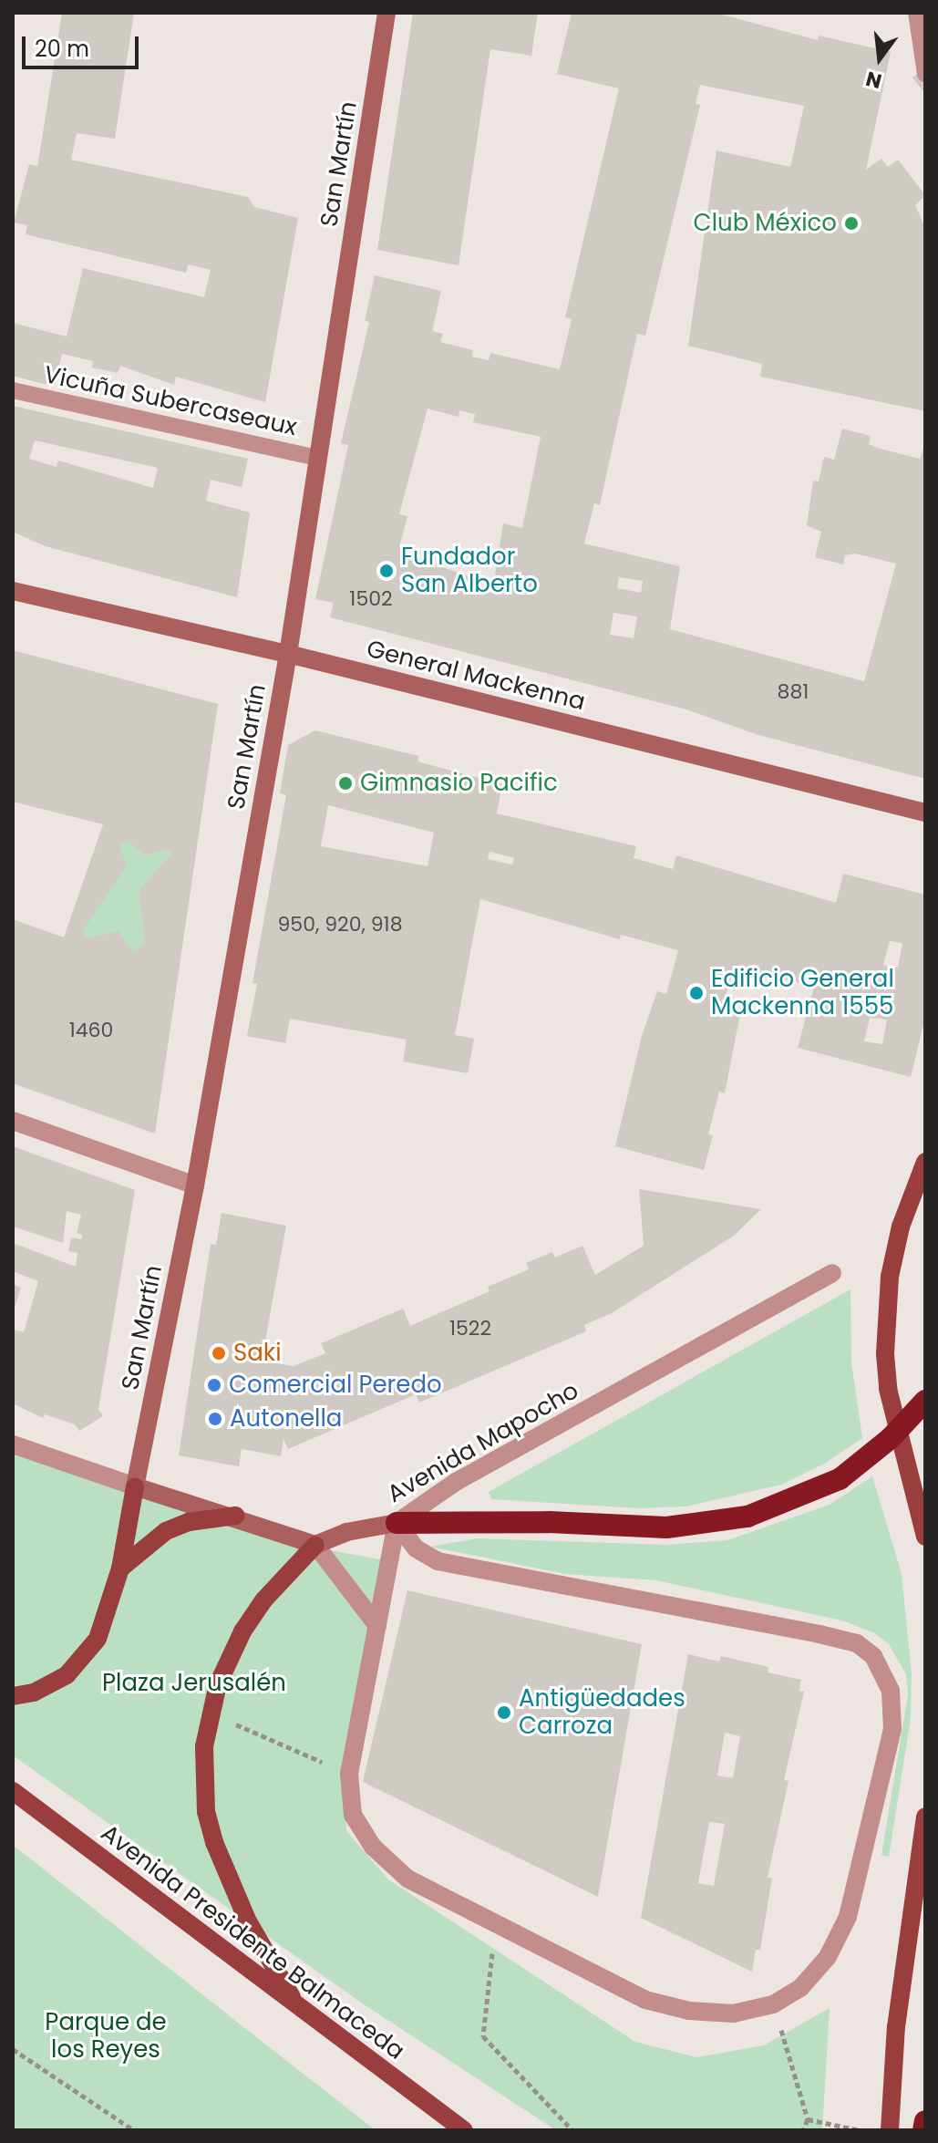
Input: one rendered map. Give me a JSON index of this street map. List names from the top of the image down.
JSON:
{
  "streets": {
    "main road": ["Avenida Presidente Balmaceda"],
    "street": ["San Martín", "General Mackenna", "Avenida Mapocho"],
    "lane": ["Vicuña Subercaseaux"]
  },
  "crossings": [
    ["San Martín", "Vicuña Subercaseaux"],
    ["San Martín", "General Mackenna"]
  ],
  "parks": ["Plaza Jerusalén", "Parque de los Reyes"],
  "places": [
    "Club México",
    "Fundador San Alberto",
    "Gimnasio Pacific",
    "Edificio General Mackenna 1555",
    "Saki",
    "Comercial Peredo",
    "Autonella",
    "Antigüedades Carroza"
  ],
  "house_numbers": [
    "1502",
    "881",
    "950, 920, 918",
    "1460",
    "1522"
  ],
  "scale_bar": "20 m",
  "north": "bottom"
}
